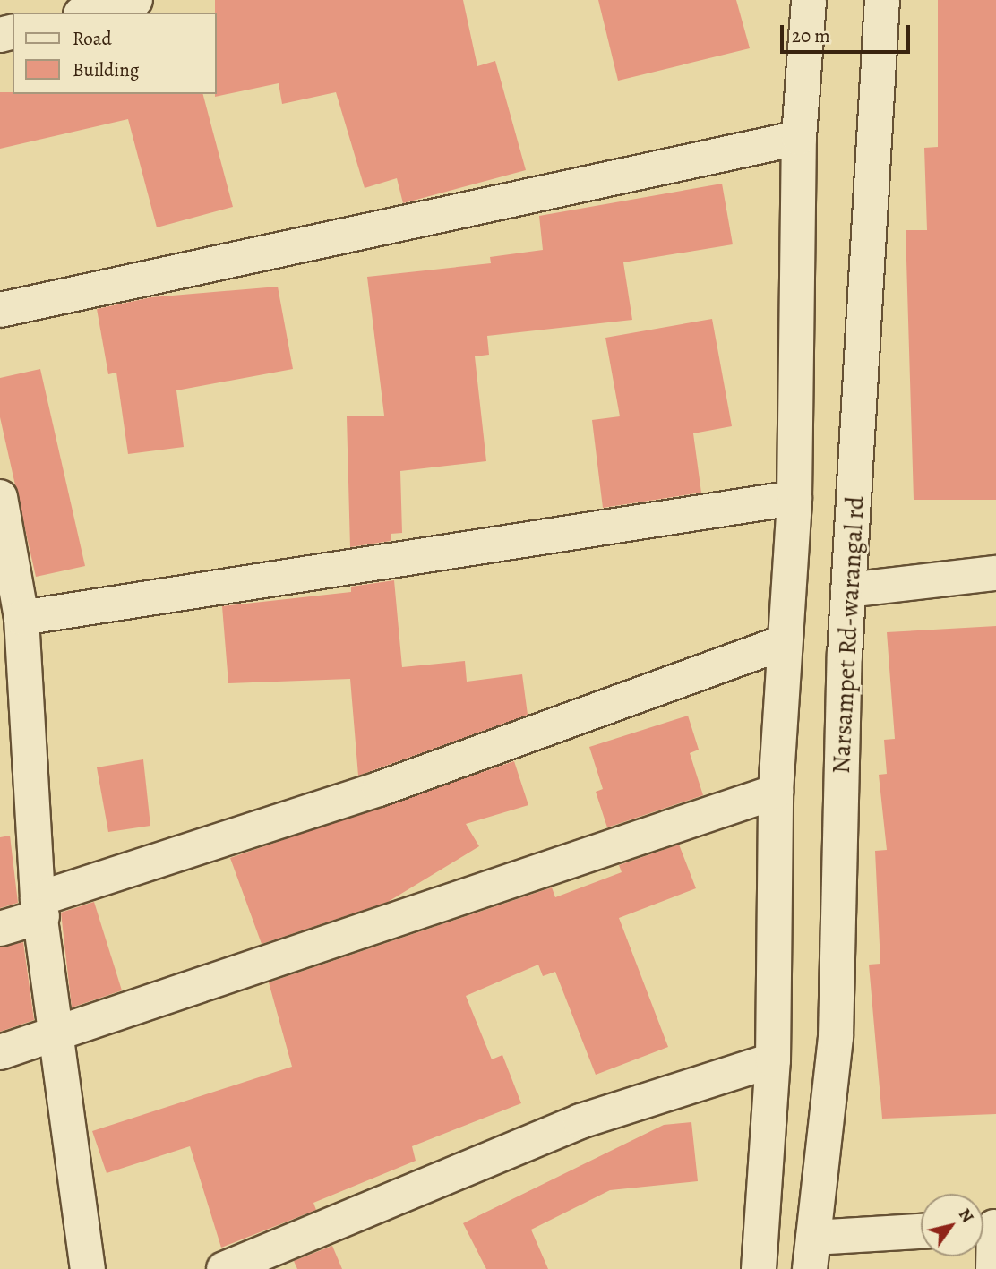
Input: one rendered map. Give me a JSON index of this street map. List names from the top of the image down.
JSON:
{
  "streets": {
    "street": ["Narsampet Rd-warangal rd"]
  },
  "legend": ["Road", "Building"],
  "scale_bar": "20 m",
  "north": "top right"
}
